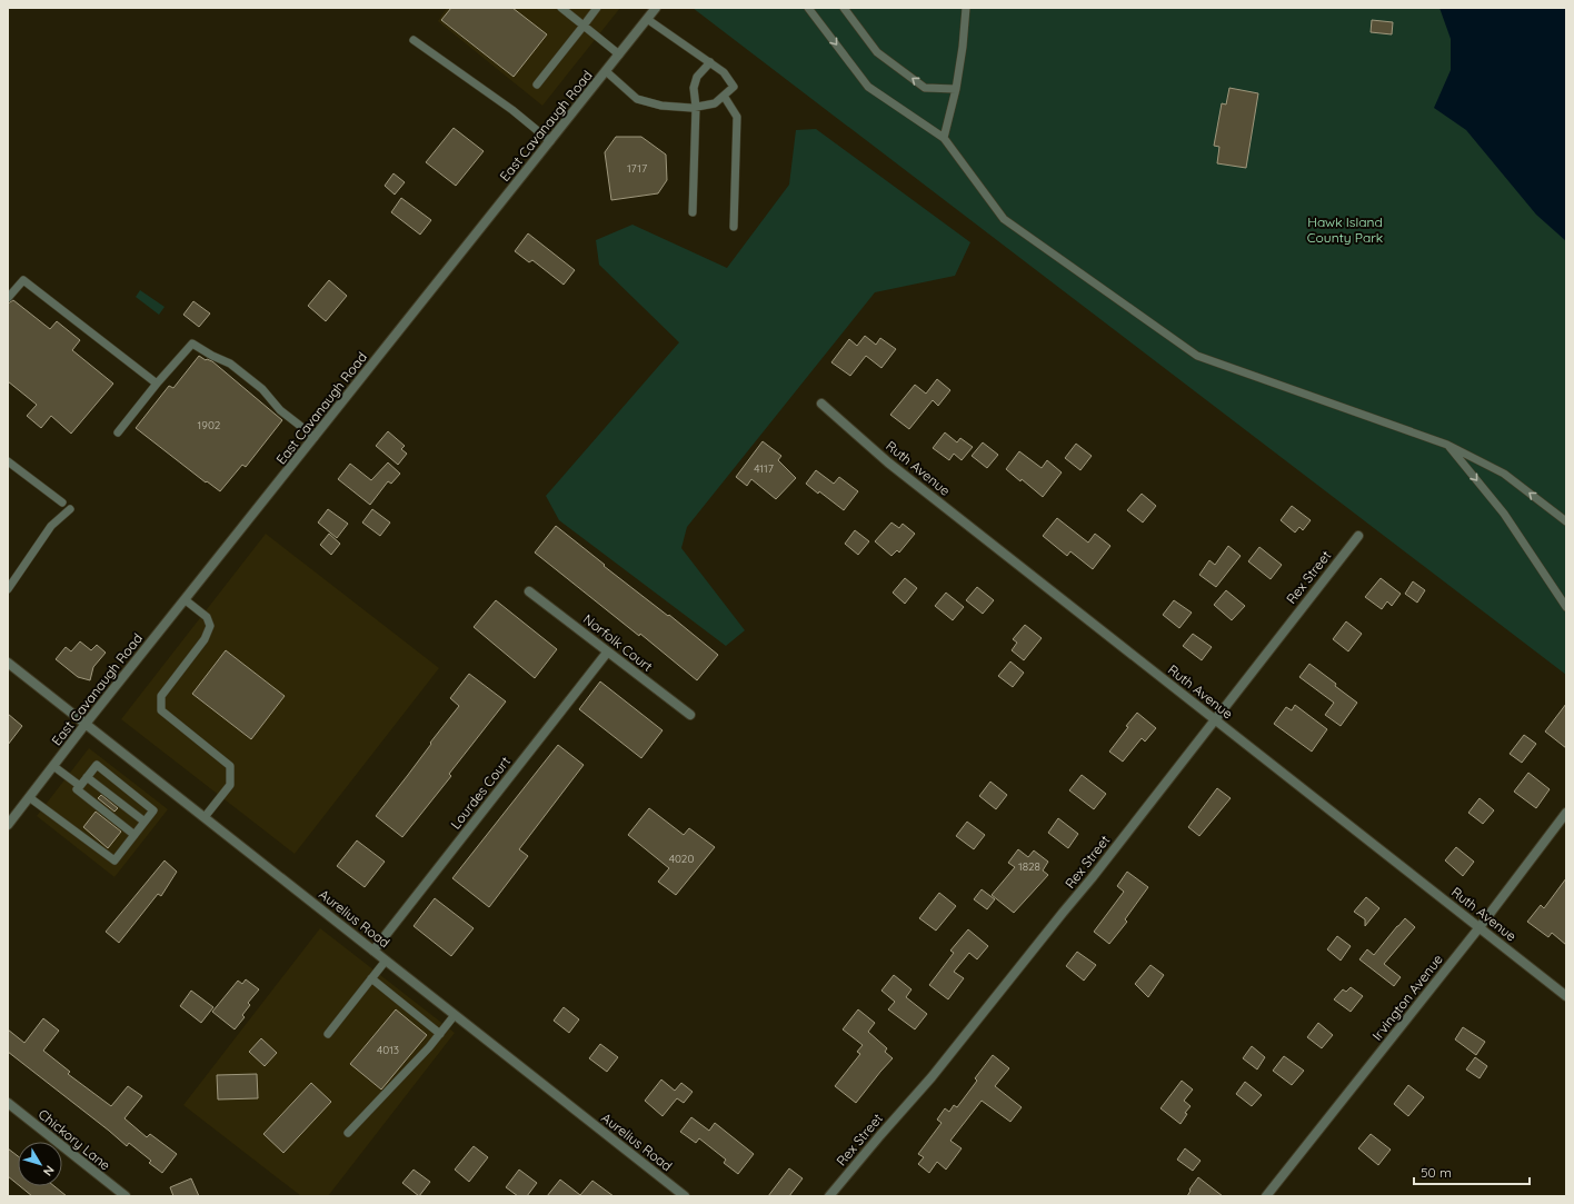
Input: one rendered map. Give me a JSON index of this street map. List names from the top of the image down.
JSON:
{
  "streets": {
    "street": [
      "East Cavanaugh Road",
      "Ruth Avenue",
      "Rex Street",
      "Norfolk Court",
      "Lourdes Court",
      "Aurelius Road",
      "Irvington Avenue",
      "Chickory Lane"
    ]
  },
  "crossings": [
    ["East Cavanaugh Road", "Aurelius Road"],
    ["Ruth Avenue", "Rex Street"],
    ["Ruth Avenue", "Irvington Avenue"],
    ["Norfolk Court", "Lourdes Court"],
    ["Lourdes Court", "Aurelius Road"]
  ],
  "parks": ["Hawk Island County Park"],
  "house_numbers": [
    "1717",
    "1902",
    "4117",
    "4020",
    "1828",
    "4013"
  ],
  "scale_bar": "50 m",
  "north": "bottom right"
}
